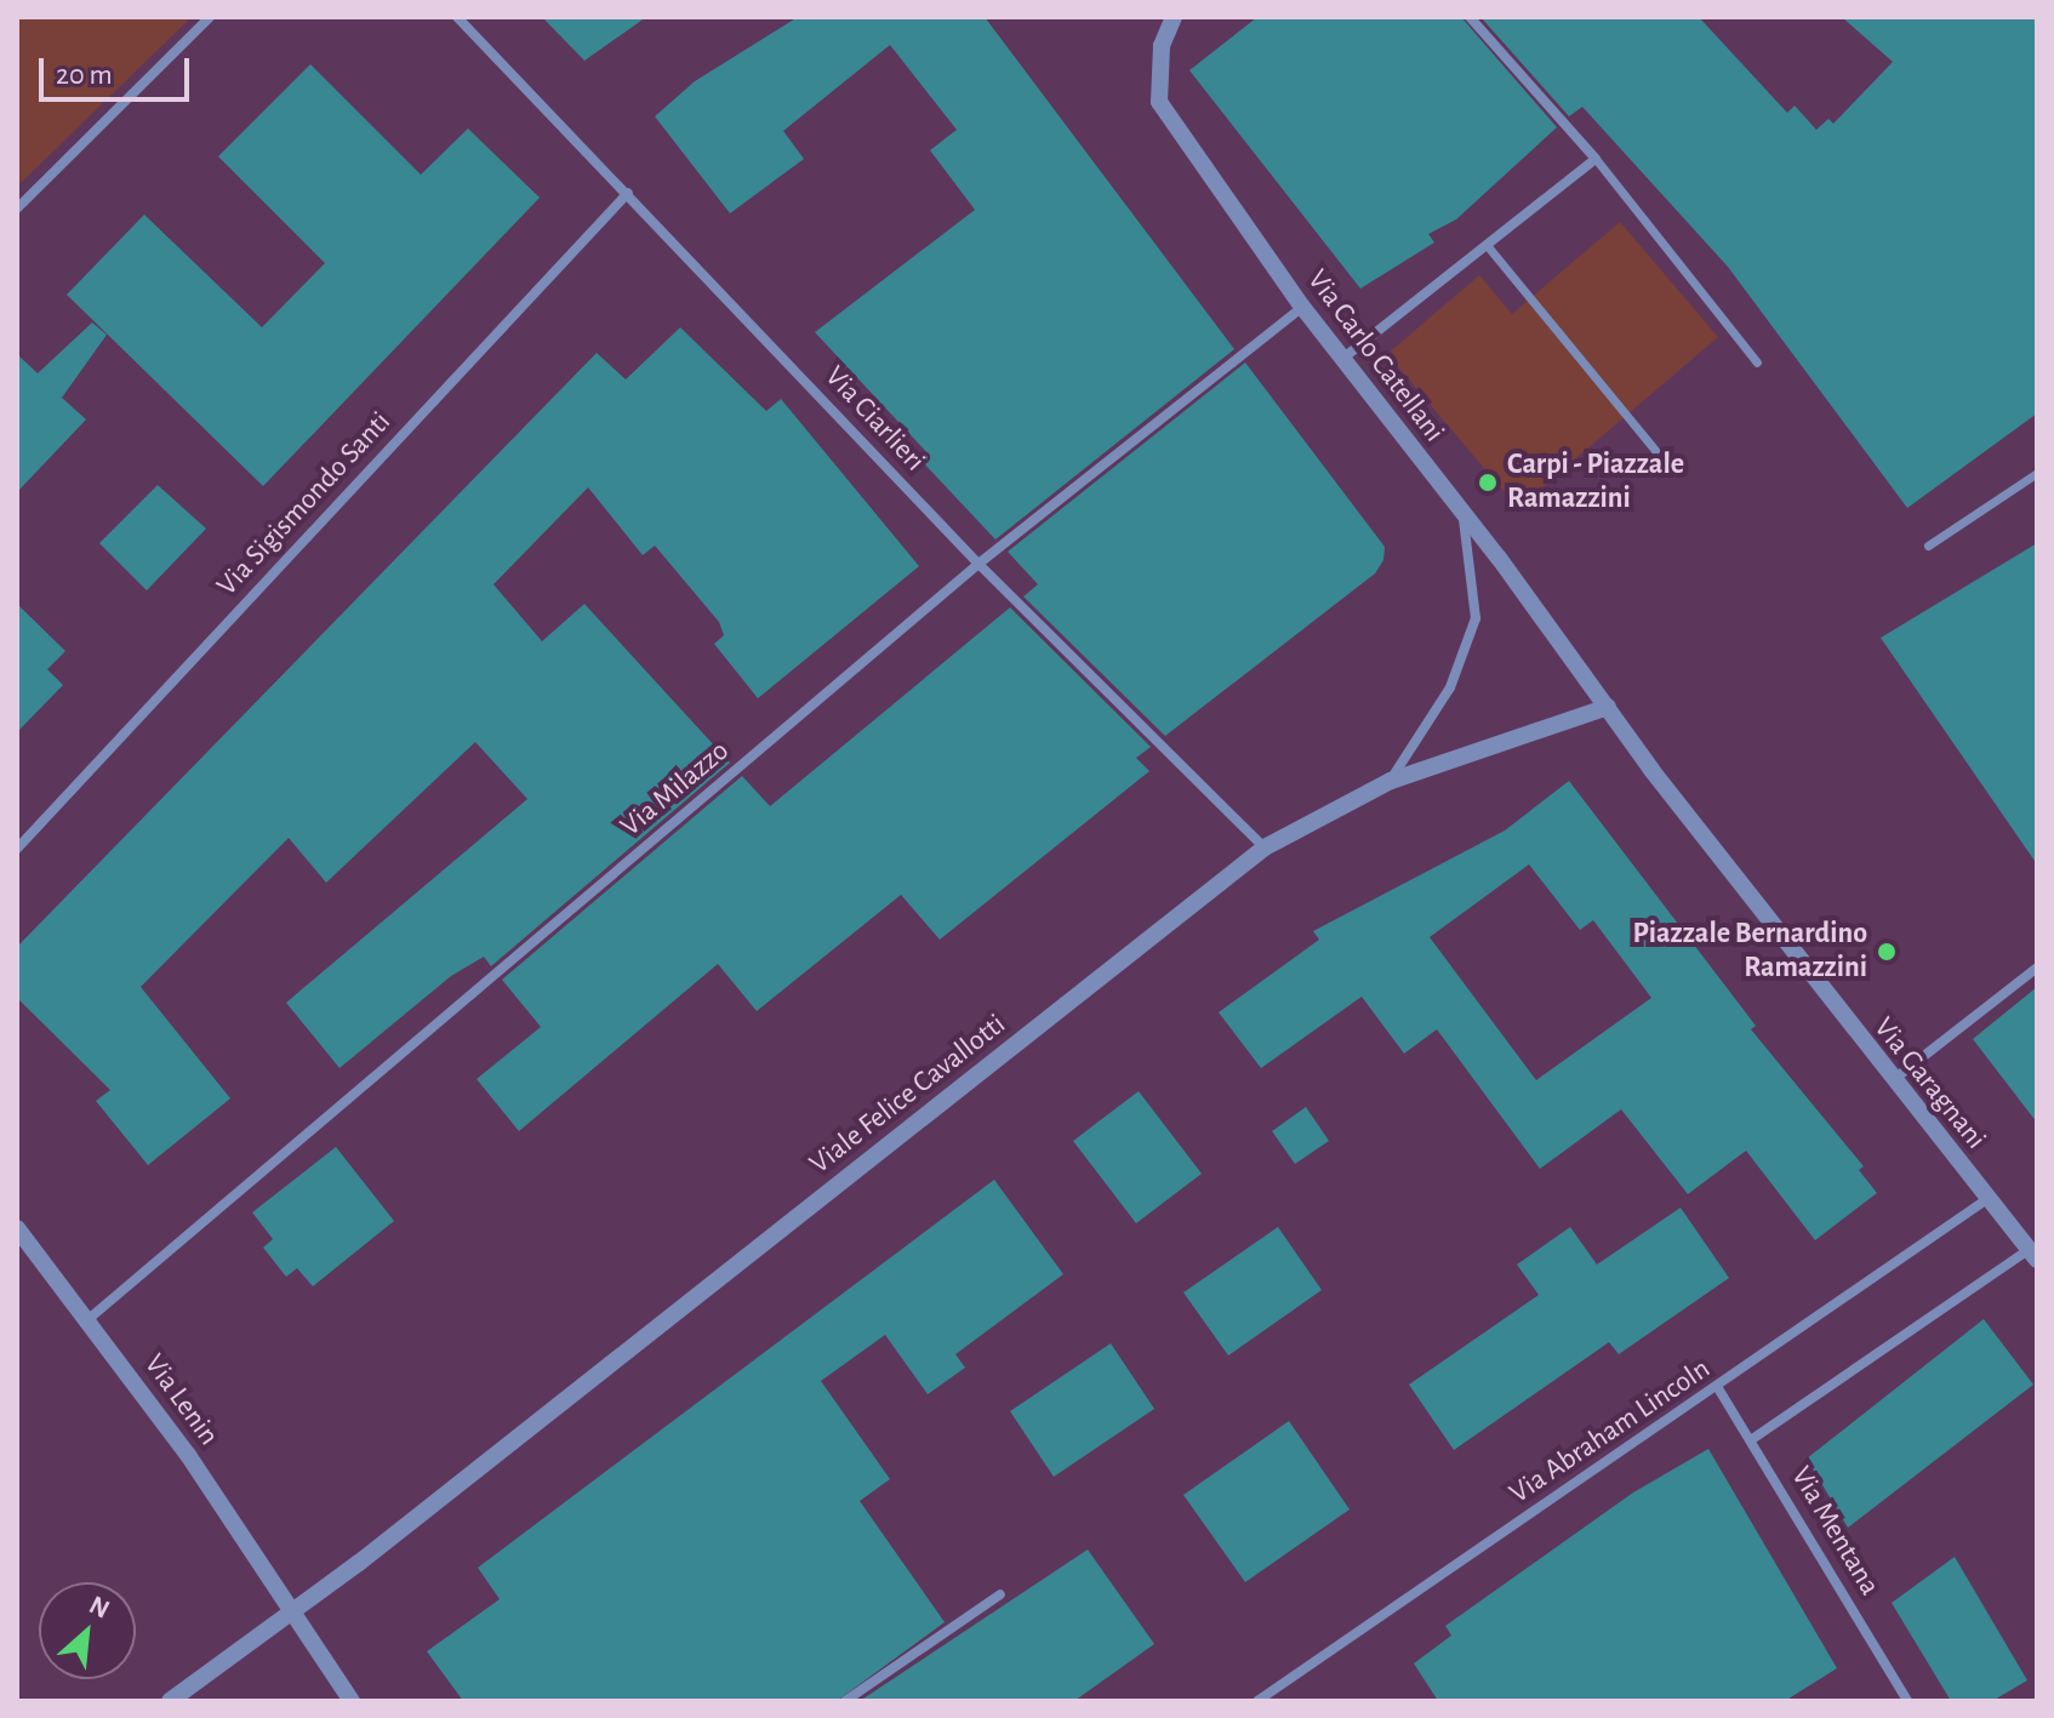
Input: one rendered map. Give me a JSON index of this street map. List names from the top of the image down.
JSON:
{
  "streets": {
    "street": [
      "Via Carlo Catellani",
      "Via Ciarlieri",
      "Via Sigismondo Santi",
      "Via Milazzo",
      "Via Garagnani",
      "Viale Felice Cavallotti",
      "Via Lenin",
      "Via Abraham Lincoln",
      "Via Mentana"
    ]
  },
  "crossings": [
    ["Via Carlo Catellani", "Via Milazzo"],
    ["Via Carlo Catellani", "Via Garagnani"],
    ["Via Carlo Catellani", "Viale Felice Cavallotti"],
    ["Via Ciarlieri", "Via Sigismondo Santi"],
    ["Via Ciarlieri", "Via Milazzo"],
    ["Via Ciarlieri", "Viale Felice Cavallotti"],
    ["Via Milazzo", "Via Lenin"],
    ["Via Garagnani", "Viale Felice Cavallotti"],
    ["Via Garagnani", "Via Abraham Lincoln"],
    ["Viale Felice Cavallotti", "Via Lenin"],
    ["Via Abraham Lincoln", "Via Mentana"]
  ],
  "places": ["Carpi - Piazzale Ramazzini", "Piazzale Bernardino Ramazzini"],
  "scale_bar": "20 m",
  "north": "top right"
}
